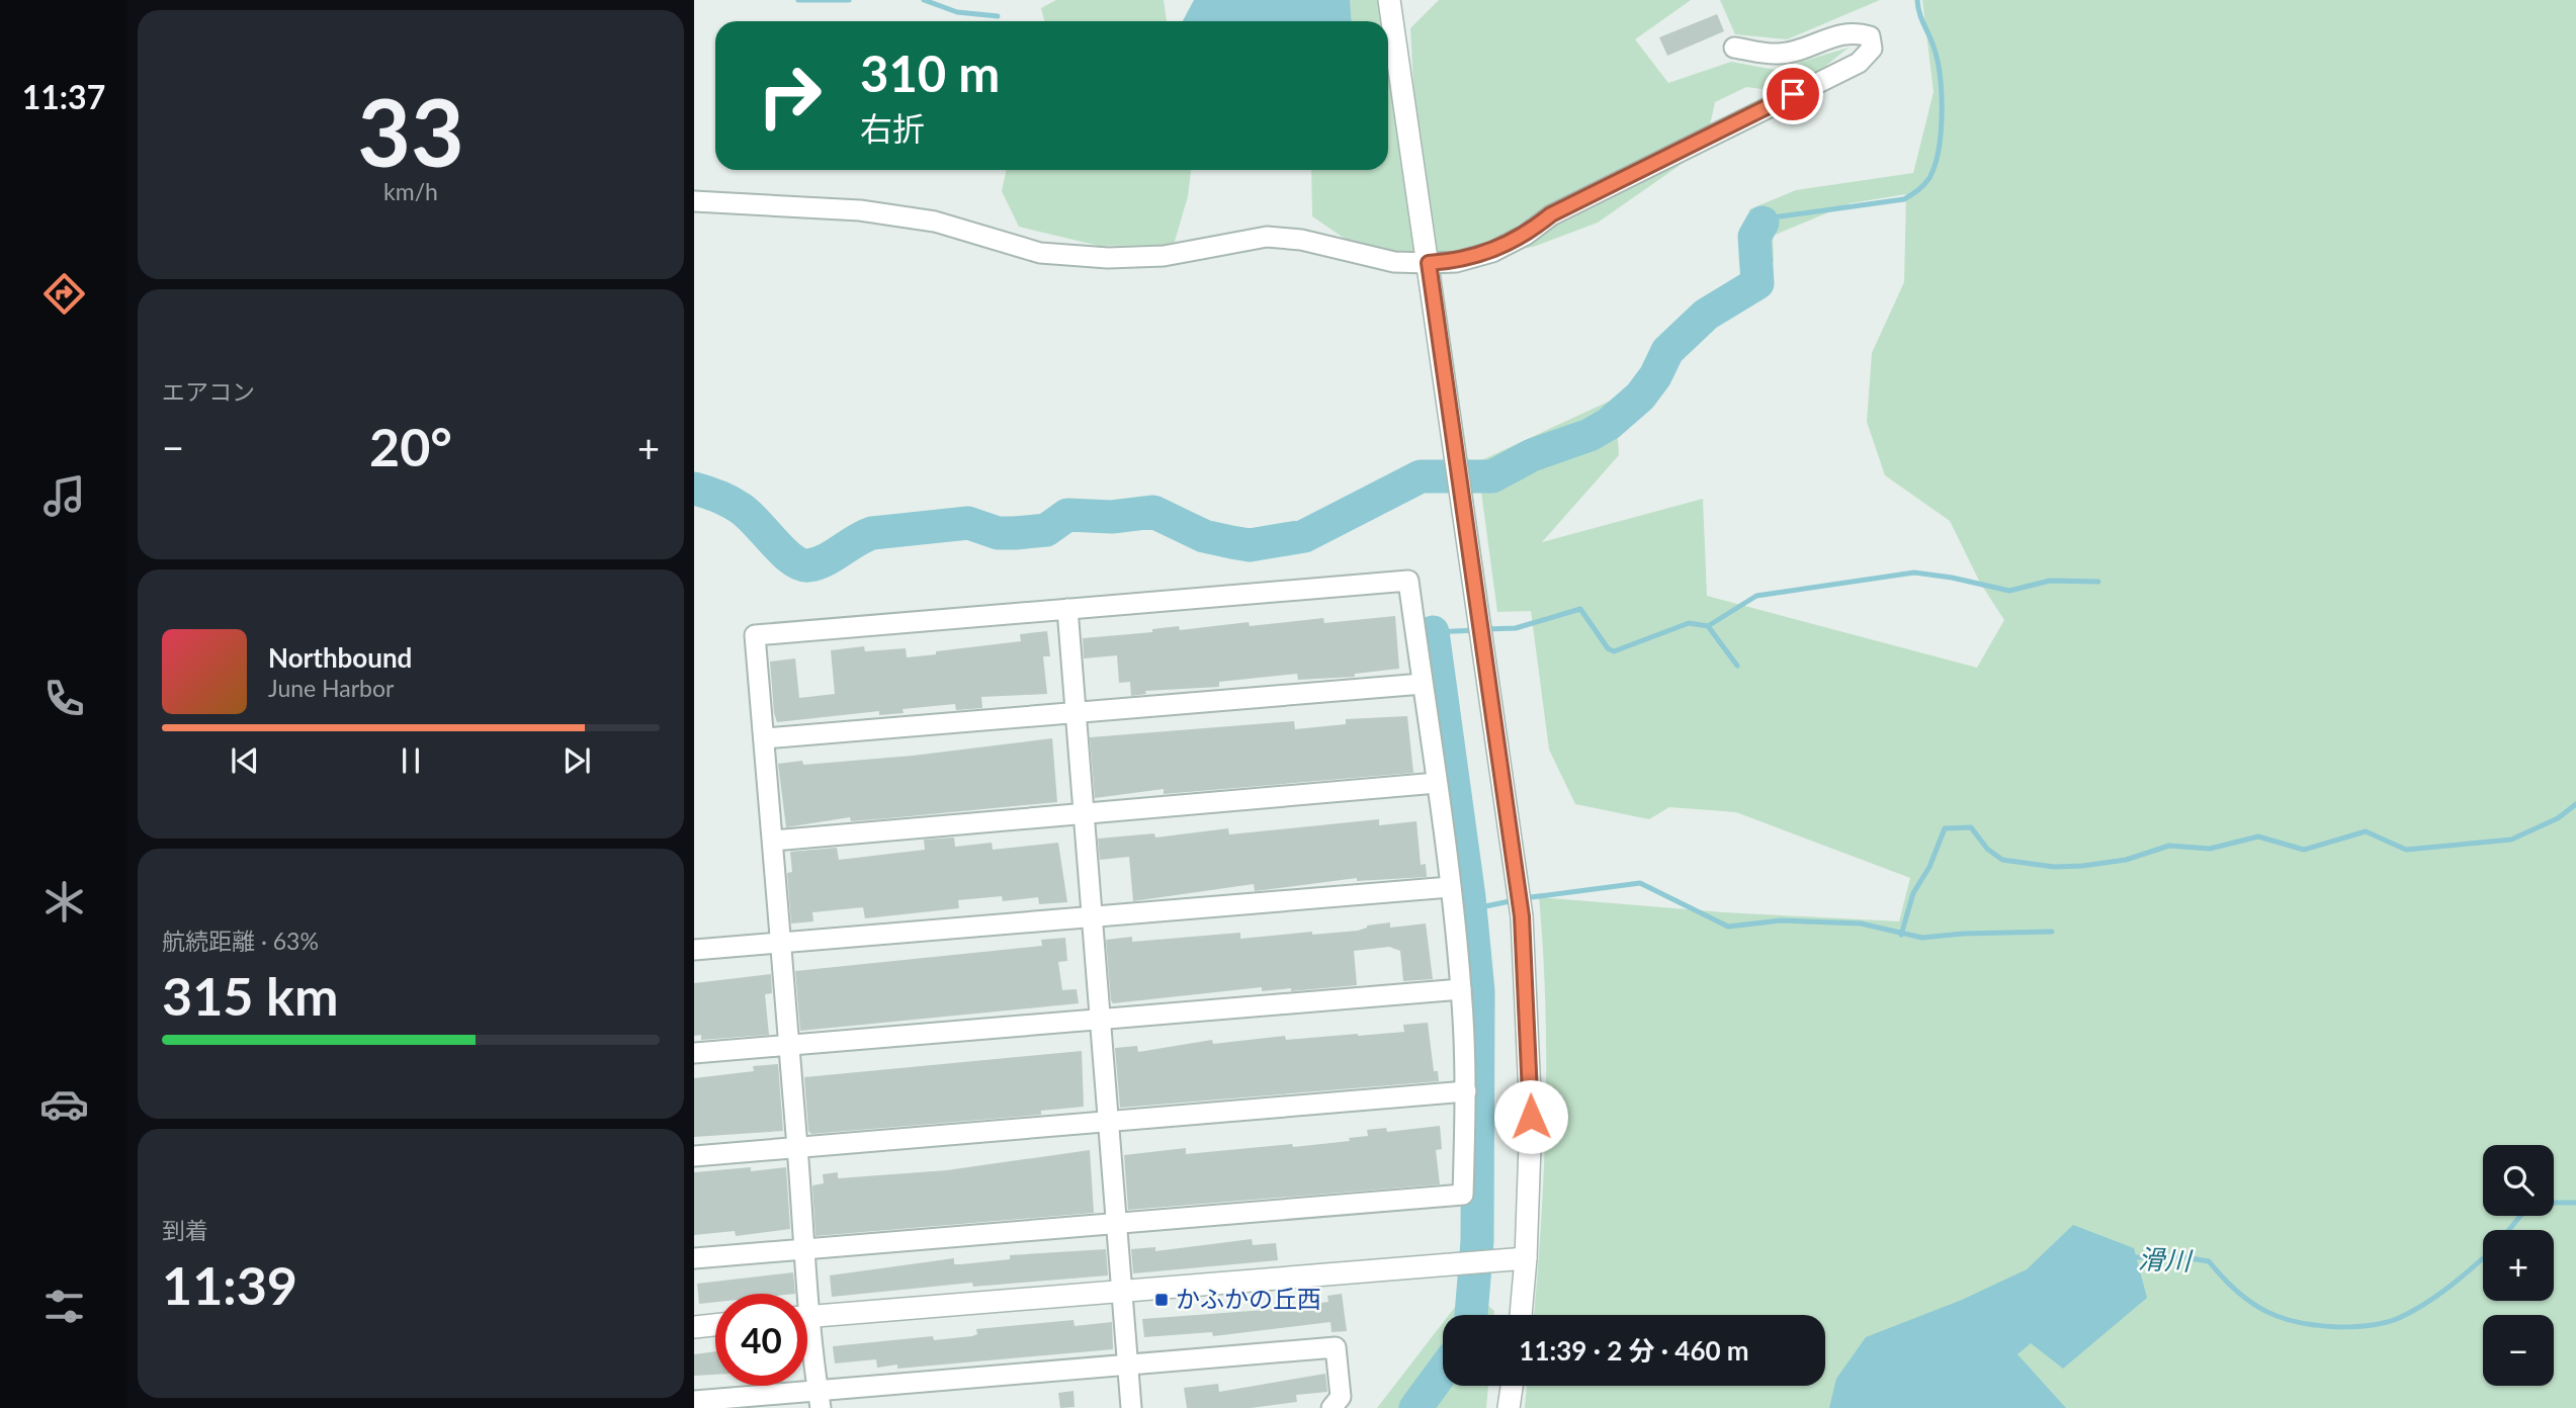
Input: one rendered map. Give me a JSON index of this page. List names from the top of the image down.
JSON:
{
  "water": ["滑川"],
  "places": {
    "transit": ["かふかの丘西"]
  },
  "page": {
    "tabs": "11:37",
    "tile": [
      ["33", "km/h"],
      "エアコン",
      ["航続距離 · 63%", "315 km"],
      ["到着", "11:39"]
    ],
    "turn": ["310 m", "右折"],
    "heat": ["−", "20°", "+"],
    "song": ["Northbound", "June Harbor"],
    "map_buttons": ["+", "−"],
    "limit": "40",
    "trip": "11:39 · 2 分 · 460 m"
  }
}
